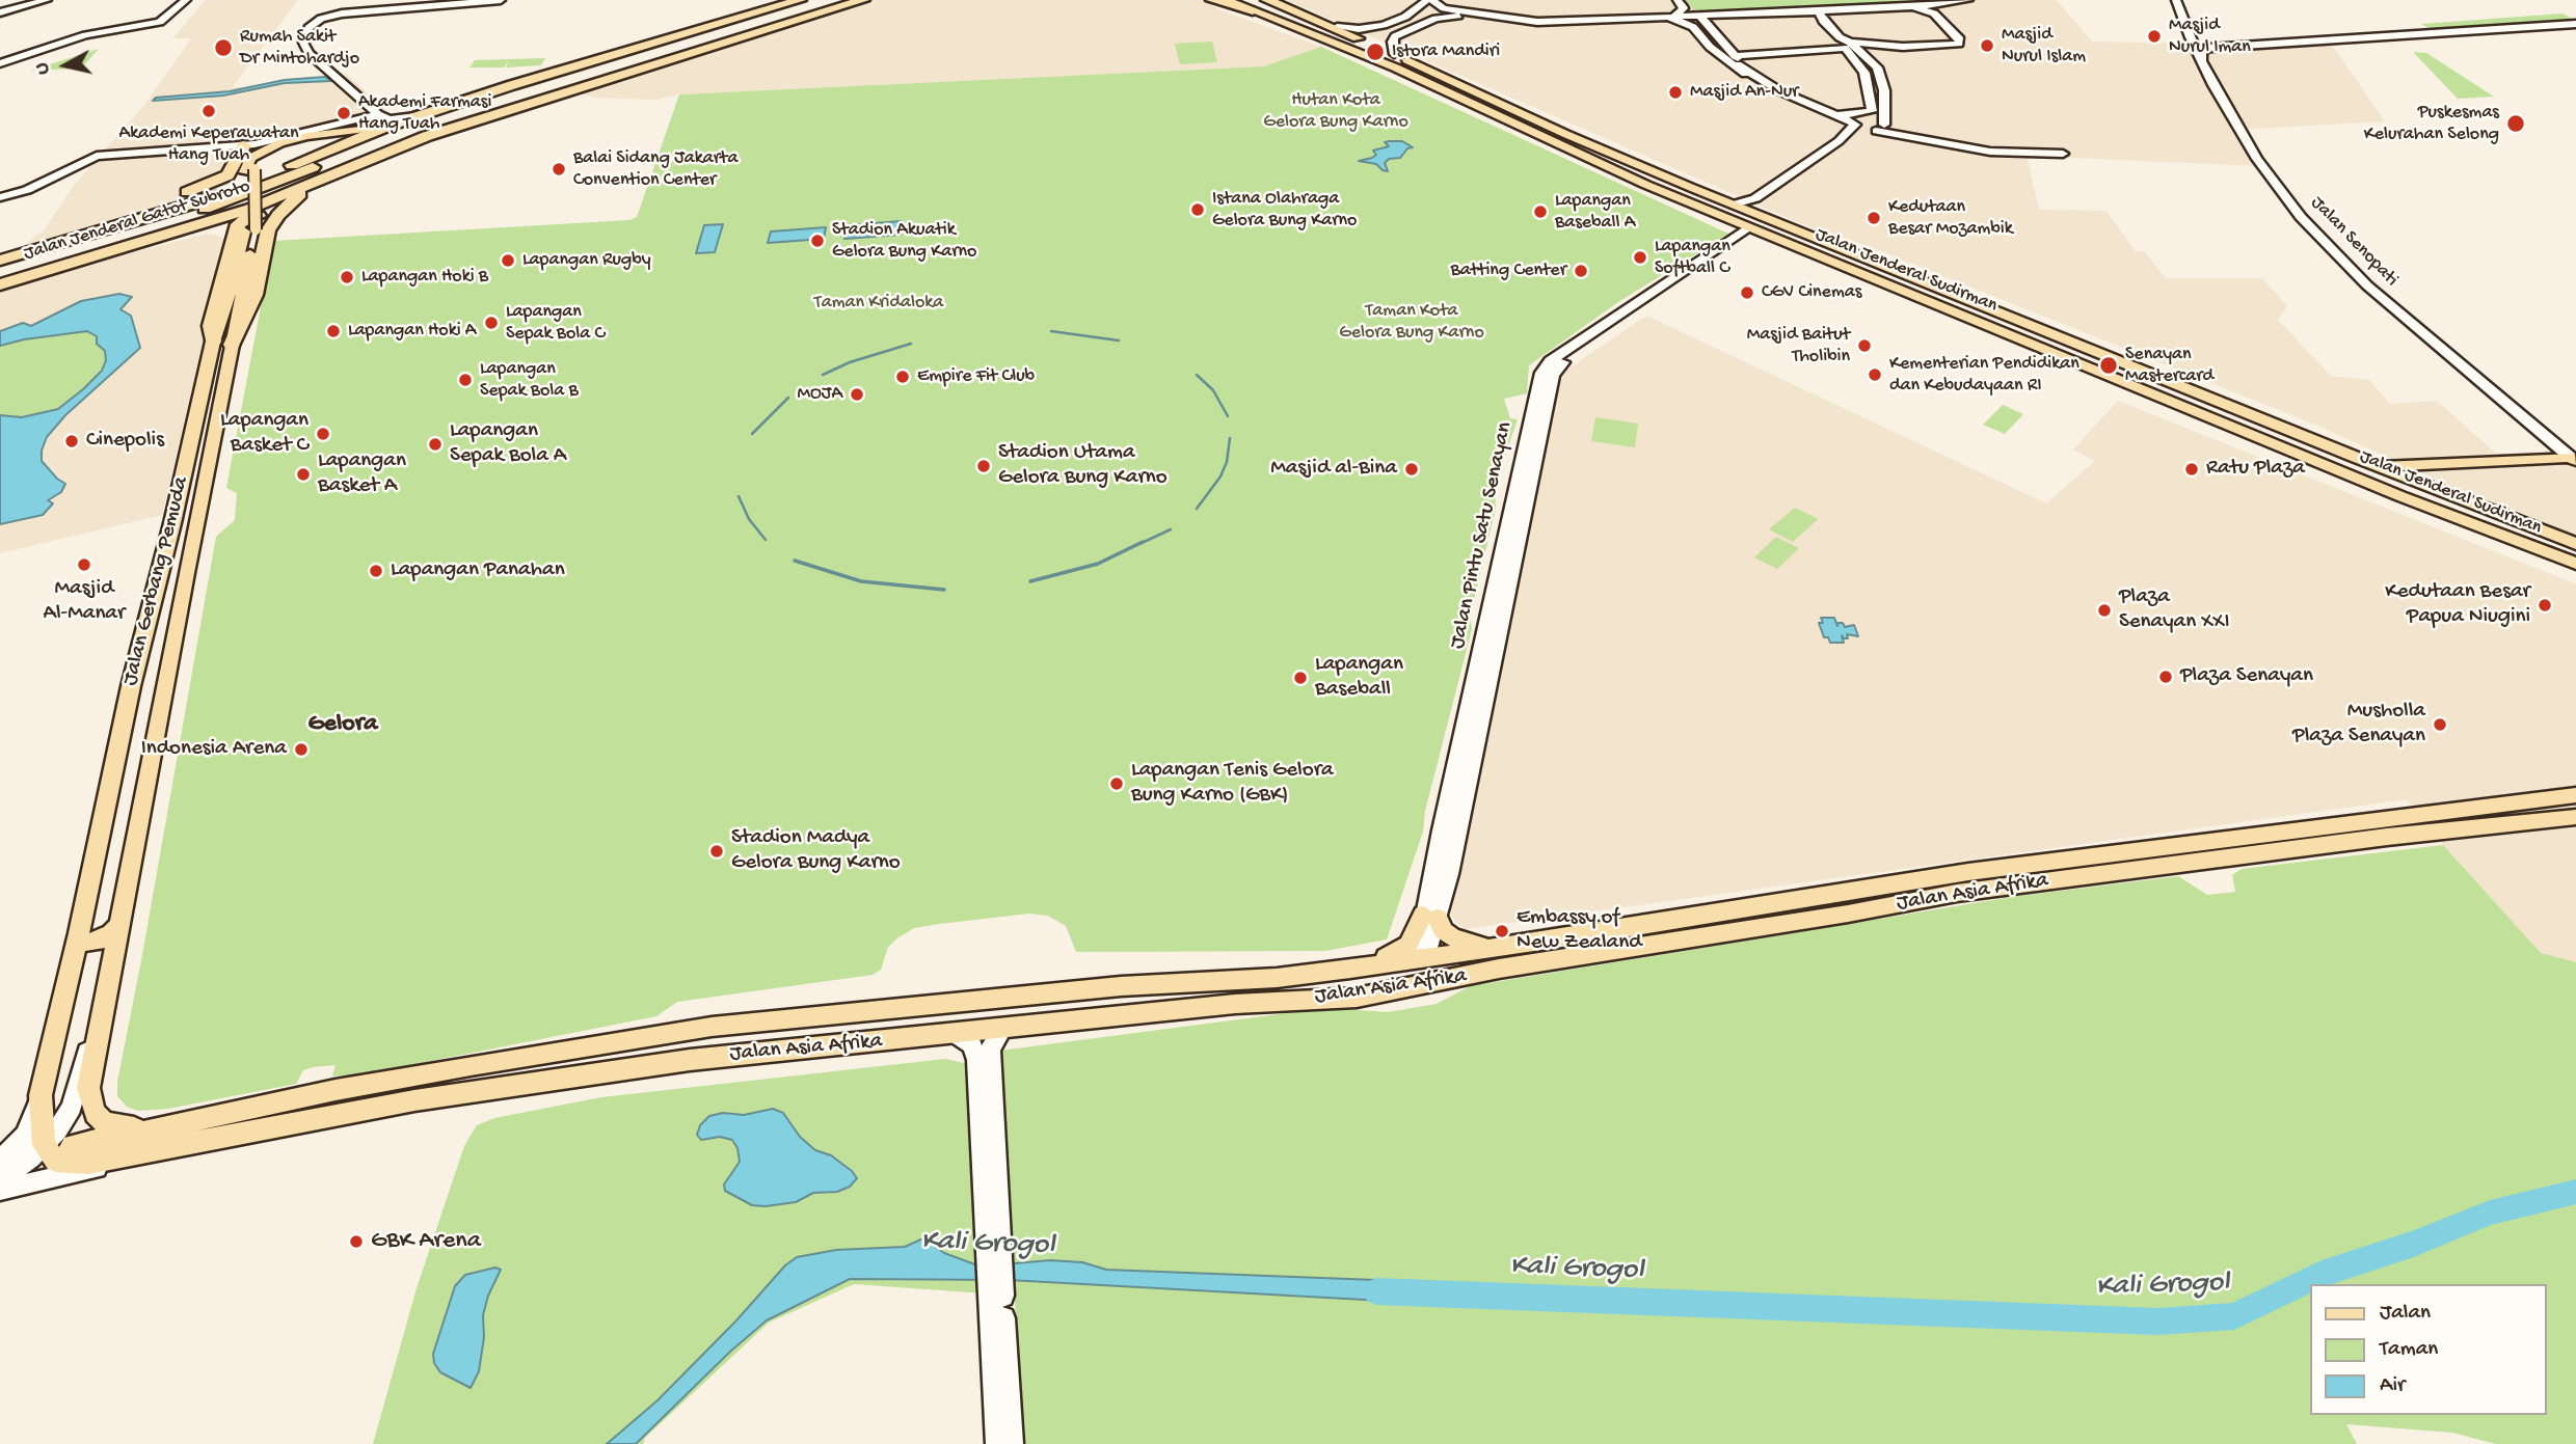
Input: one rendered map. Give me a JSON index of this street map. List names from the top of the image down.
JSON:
{
  "streets": {
    "highway": ["Jalan Jenderal Gatot Subroto"],
    "main road": [
      "Jalan Senopati",
      "Jalan Jenderal Sudirman",
      "Jalan Pintu Satu Senayan",
      "Jalan Gerbang Pemuda",
      "Jalan Asia Afrika"
    ]
  },
  "crossings": [
    ["Jalan Senopati", "Jalan Jenderal Sudirman"],
    ["Jalan Jenderal Sudirman", "Jalan Pintu Satu Senayan"],
    ["Jalan Pintu Satu Senayan", "Jalan Asia Afrika"],
    ["Jalan Gerbang Pemuda", "Jalan Asia Afrika"]
  ],
  "districts": ["Gelora"],
  "water": ["Kali Grogol"],
  "parks": ["Hutan Kota Gelora Bung Karno", "Taman Kridaloka", "Taman Kota Gelora Bung Karno"],
  "places": [
    "Masjid Nurul Iman",
    "Masjid Nurul Islam",
    "Rumah Sakit Dr Mintohardjo",
    "Istora Mandiri",
    "Masjid An-Nur",
    "Akademi Keperawatan Hang Tuah",
    "Akademi Farmasi Hang Tuah",
    "Puskesmas Kelurahan Selong",
    "Balai Sidang Jakarta Convention Center",
    "Istana Olahraga Gelora Bung Karno",
    "Lapangan Baseball A",
    "Kedutaan Besar Mozambik",
    "Stadion Akuatik Gelora Bung Karno",
    "Lapangan Softball C",
    "Lapangan Rugby",
    "Batting Center",
    "Lapangan Hoki B",
    "CGV Cinemas",
    "Lapangan Sepak Bola C",
    "Lapangan Hoki A",
    "Masjid Baitut Tholibin",
    "Senayan Mastercard",
    "Kementerian Pendidikan dan Kebudayaan RI",
    "Empire Fit Club",
    "Lapangan Sepak Bola B",
    "MOJA",
    "Lapangan Basket C",
    "Cinepolis",
    "Lapangan Sepak Bola A",
    "Stadion Utama Gelora Bung Karno",
    "Masjid al-Bina",
    "Ratu Plaza",
    "Lapangan Basket A",
    "Masjid Al-Manar",
    "Lapangan Panahan",
    "Kedutaan Besar Papua Niugini",
    "Plaza Senayan XXI",
    "Plaza Senayan",
    "Lapangan Baseball",
    "Musholla Plaza Senayan",
    "Indonesia Arena",
    "Lapangan Tenis Gelora Bung Karno (GBK)",
    "Stadion Madya Gelora Bung Karno",
    "Embassy of New Zealand",
    "GBK Arena"
  ],
  "legend": ["Jalan", "Taman", "Air"],
  "north": "left"
}
